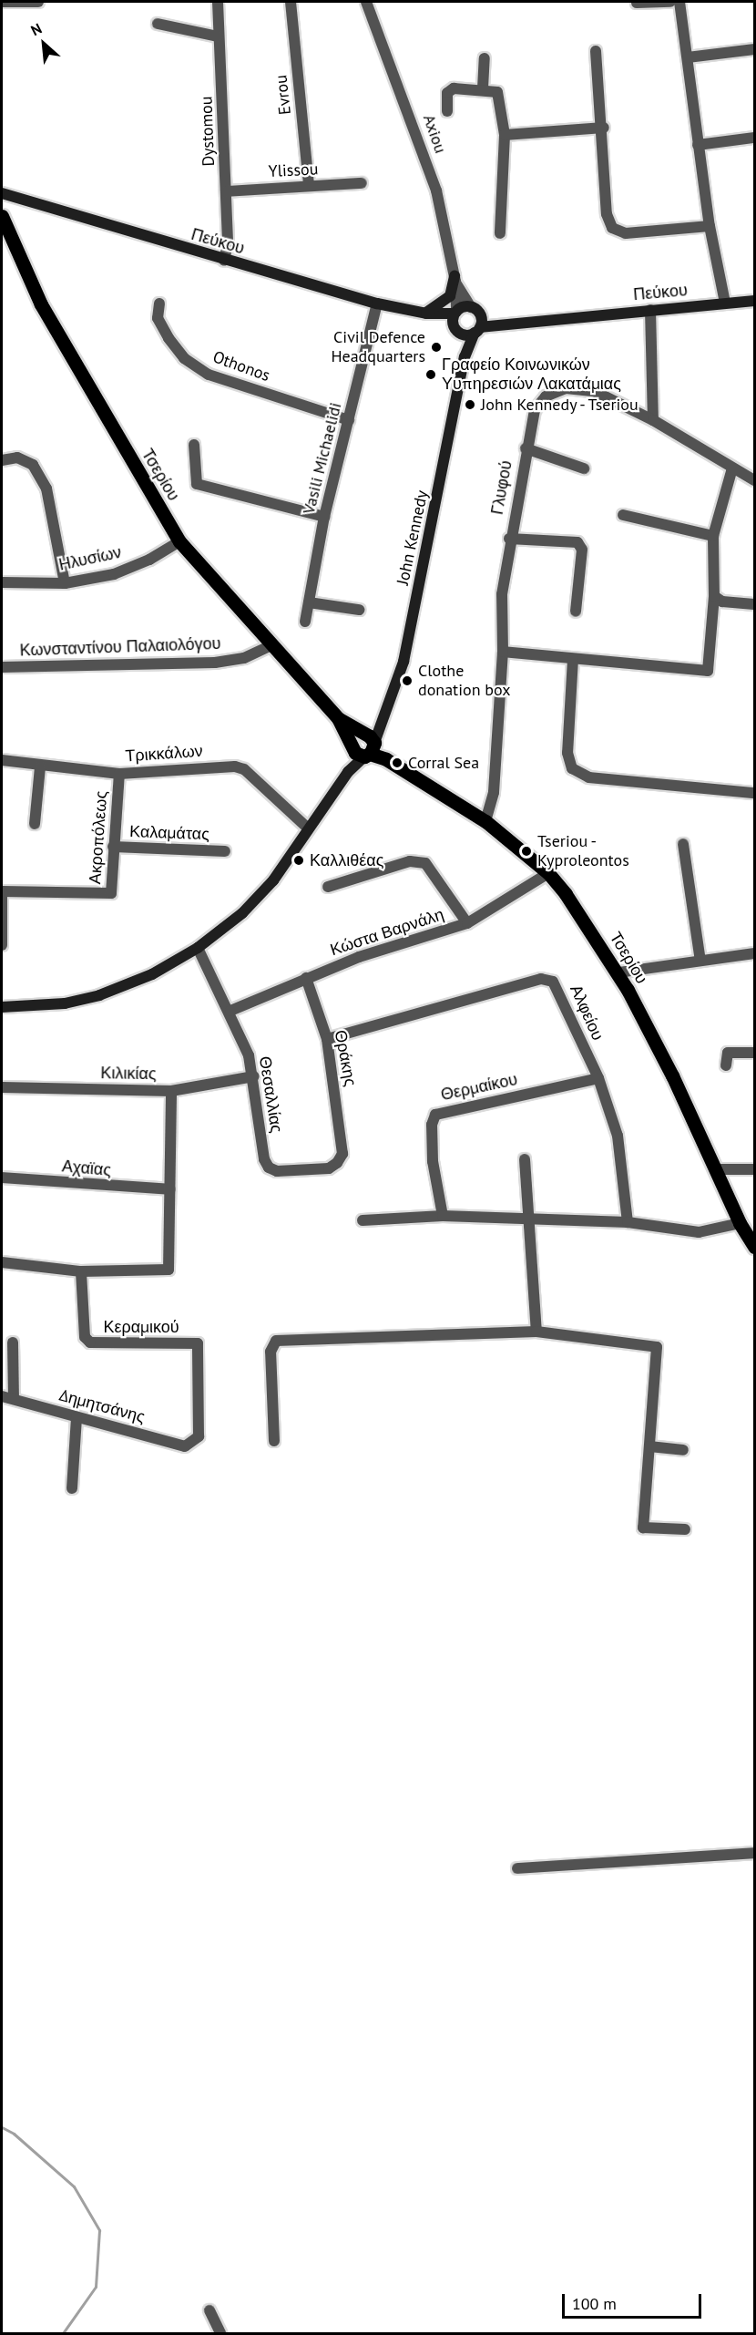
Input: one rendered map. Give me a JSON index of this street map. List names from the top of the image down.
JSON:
{
  "streets": {
    "main road": ["Τσερίου"],
    "street": [
      "Evrou",
      "Dystomou",
      "Axiou",
      "Ylissou",
      "Πεύκου",
      "Othonos",
      "Vasili Michaelidi",
      "Γλυφού",
      "John Kennedy",
      "Ηλυσίων",
      "Κωνσταντίνου Παλαιολόγου",
      "Τρικκάλων",
      "Καλαμάτας",
      "Ακροπόλεως",
      "Κώστα Βαρνάλη",
      "Αλφείου",
      "Θράκης",
      "Κιλικίας",
      "Θερμαίκου",
      "Θεσαλλίας",
      "Αχαϊας",
      "Κεραμικού",
      "Δημητσάνης"
    ]
  },
  "crossings": [
    ["Evrou", "Ylissou"],
    ["Dystomou", "Ylissou"],
    ["Dystomou", "Πεύκου"],
    ["Axiou", "Πεύκου"],
    ["Πεύκου", "Vasili Michaelidi"],
    ["Othonos", "Vasili Michaelidi"],
    ["Τσερίου", "Γλυφού"],
    ["Τσερίου", "John Kennedy"],
    ["Τσερίου", "Ηλυσίων"],
    ["Τσερίου", "Κωνσταντίνου Παλαιολόγου"],
    ["Τσερίου", "Κώστα Βαρνάλη"],
    ["John Kennedy", "Τρικκάλων"],
    ["Τρικκάλων", "Ακροπόλεως"],
    ["Καλαμάτας", "Ακροπόλεως"],
    ["Κώστα Βαρνάλη", "Θράκης"],
    ["Κώστα Βαρνάλη", "Θεσαλλίας"],
    ["Αλφείου", "Θράκης"],
    ["Αλφείου", "Θερμαίκου"],
    ["Θράκης", "Θεσαλλίας"],
    ["Κιλικίας", "Θεσαλλίας"],
    ["Κεραμικού", "Δημητσάνης"]
  ],
  "places": [
    "Civil Defence Headquarters",
    "Γραφείο Κοινωνικών Υυπηρεσιών Λακατάμιας",
    "John Kennedy - Tseriou",
    "Clothe donation box",
    "Corral Sea",
    "Tseriou - Kyproleontos",
    "Καλλιθέας"
  ],
  "scale_bar": "100 m",
  "north": "top left"
}
